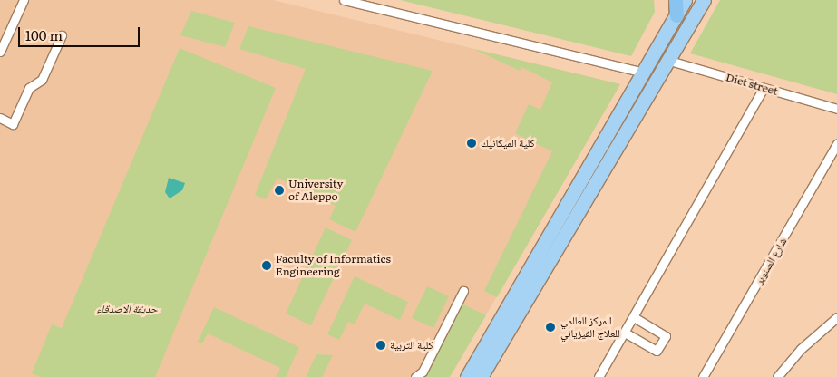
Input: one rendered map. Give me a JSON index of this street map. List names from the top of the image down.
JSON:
{
  "streets": {
    "street": ["Diet street", "شارع الصنوبر"]
  },
  "parks": ["حديقة الاصدقاء"],
  "places": [
    "كلية الميكانيك",
    "University of Aleppo",
    "Faculty of Informatics Engineering",
    "المركز العالمي للعلاج الفيزيائي",
    "كلية التربية"
  ],
  "scale_bar": "100 m"
}
